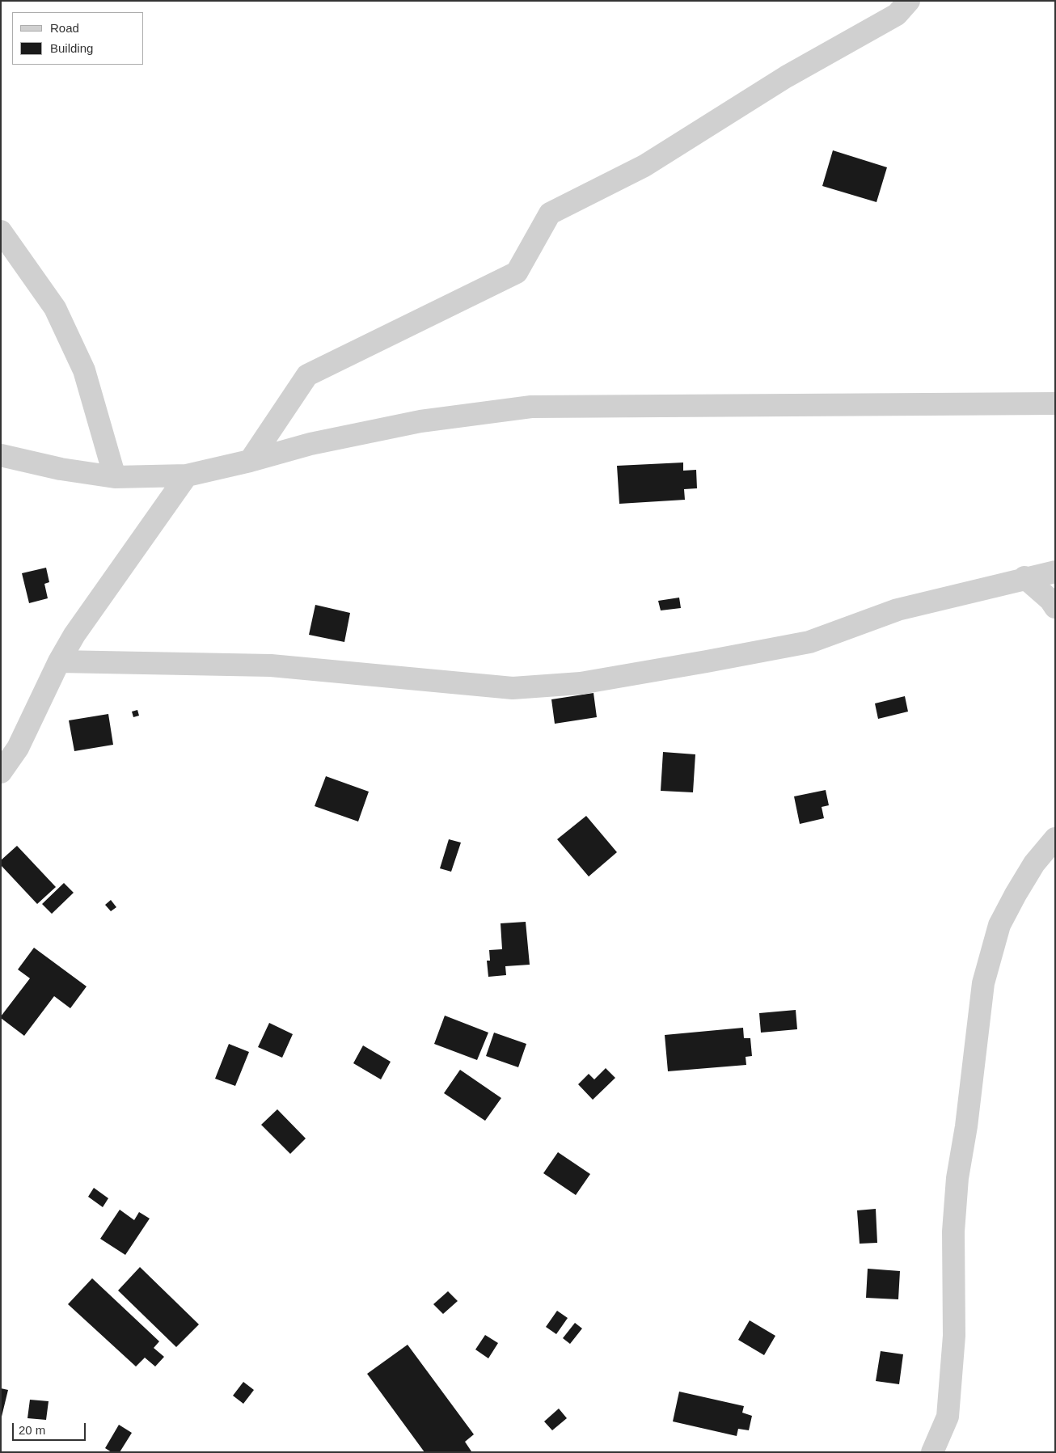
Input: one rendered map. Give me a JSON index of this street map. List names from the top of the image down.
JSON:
{
  "legend": ["Road", "Building"],
  "scale_bar": "20 m"
}
